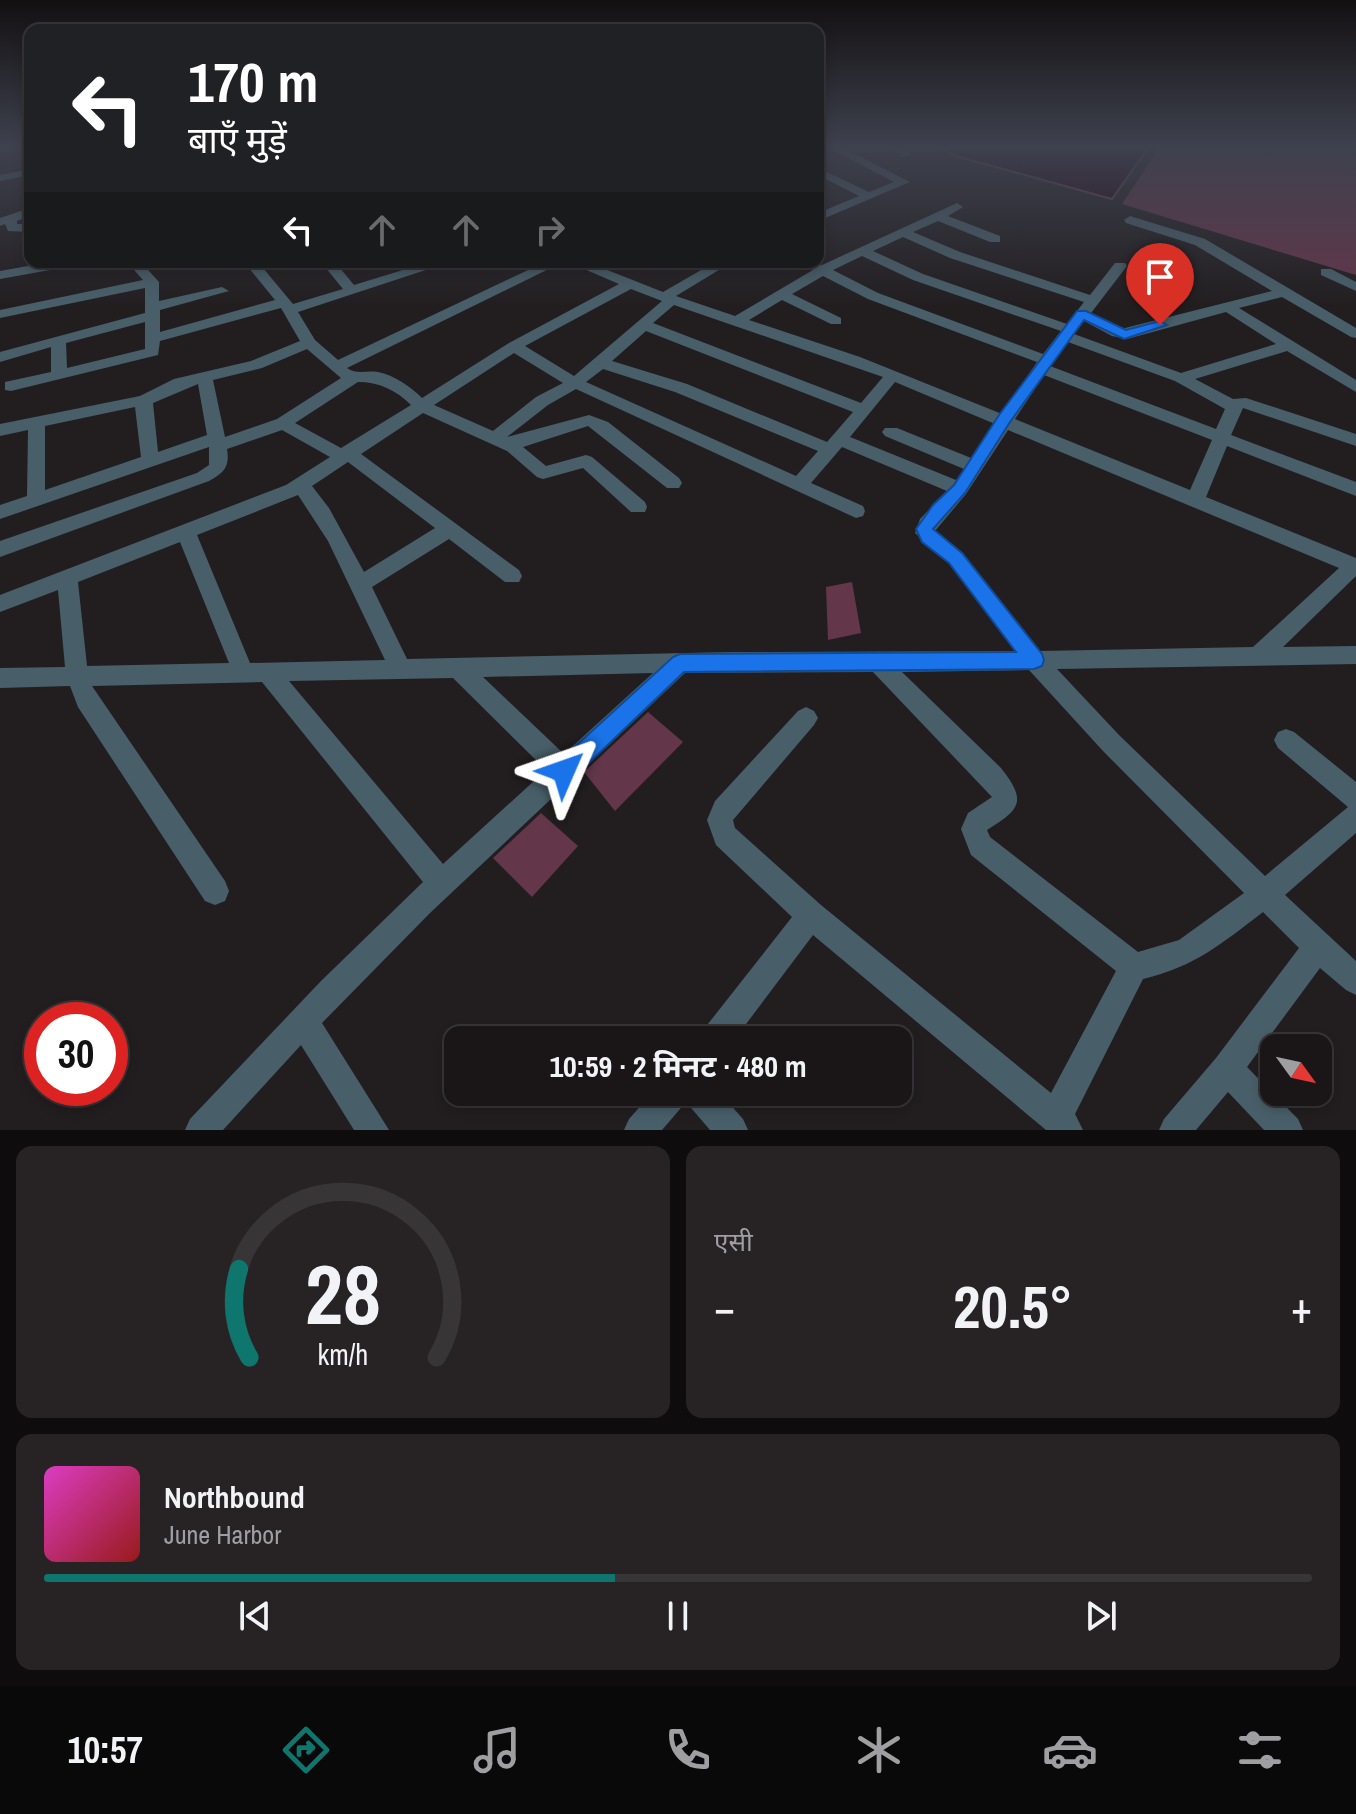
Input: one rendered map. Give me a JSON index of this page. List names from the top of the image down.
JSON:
{
  "north": "bottom right",
  "page": {
    "turn": ["170 m", "बाएँ मुड़ें"],
    "limit": "30",
    "trip": "10:59 · 2 मिनट · 480 m",
    "tile": "एसी",
    "heat": ["−", "20.5°", "+"],
    "song": ["Northbound", "June Harbor"],
    "tabs": "10:57",
    "gauge": ["28", "km/h"]
  }
}
